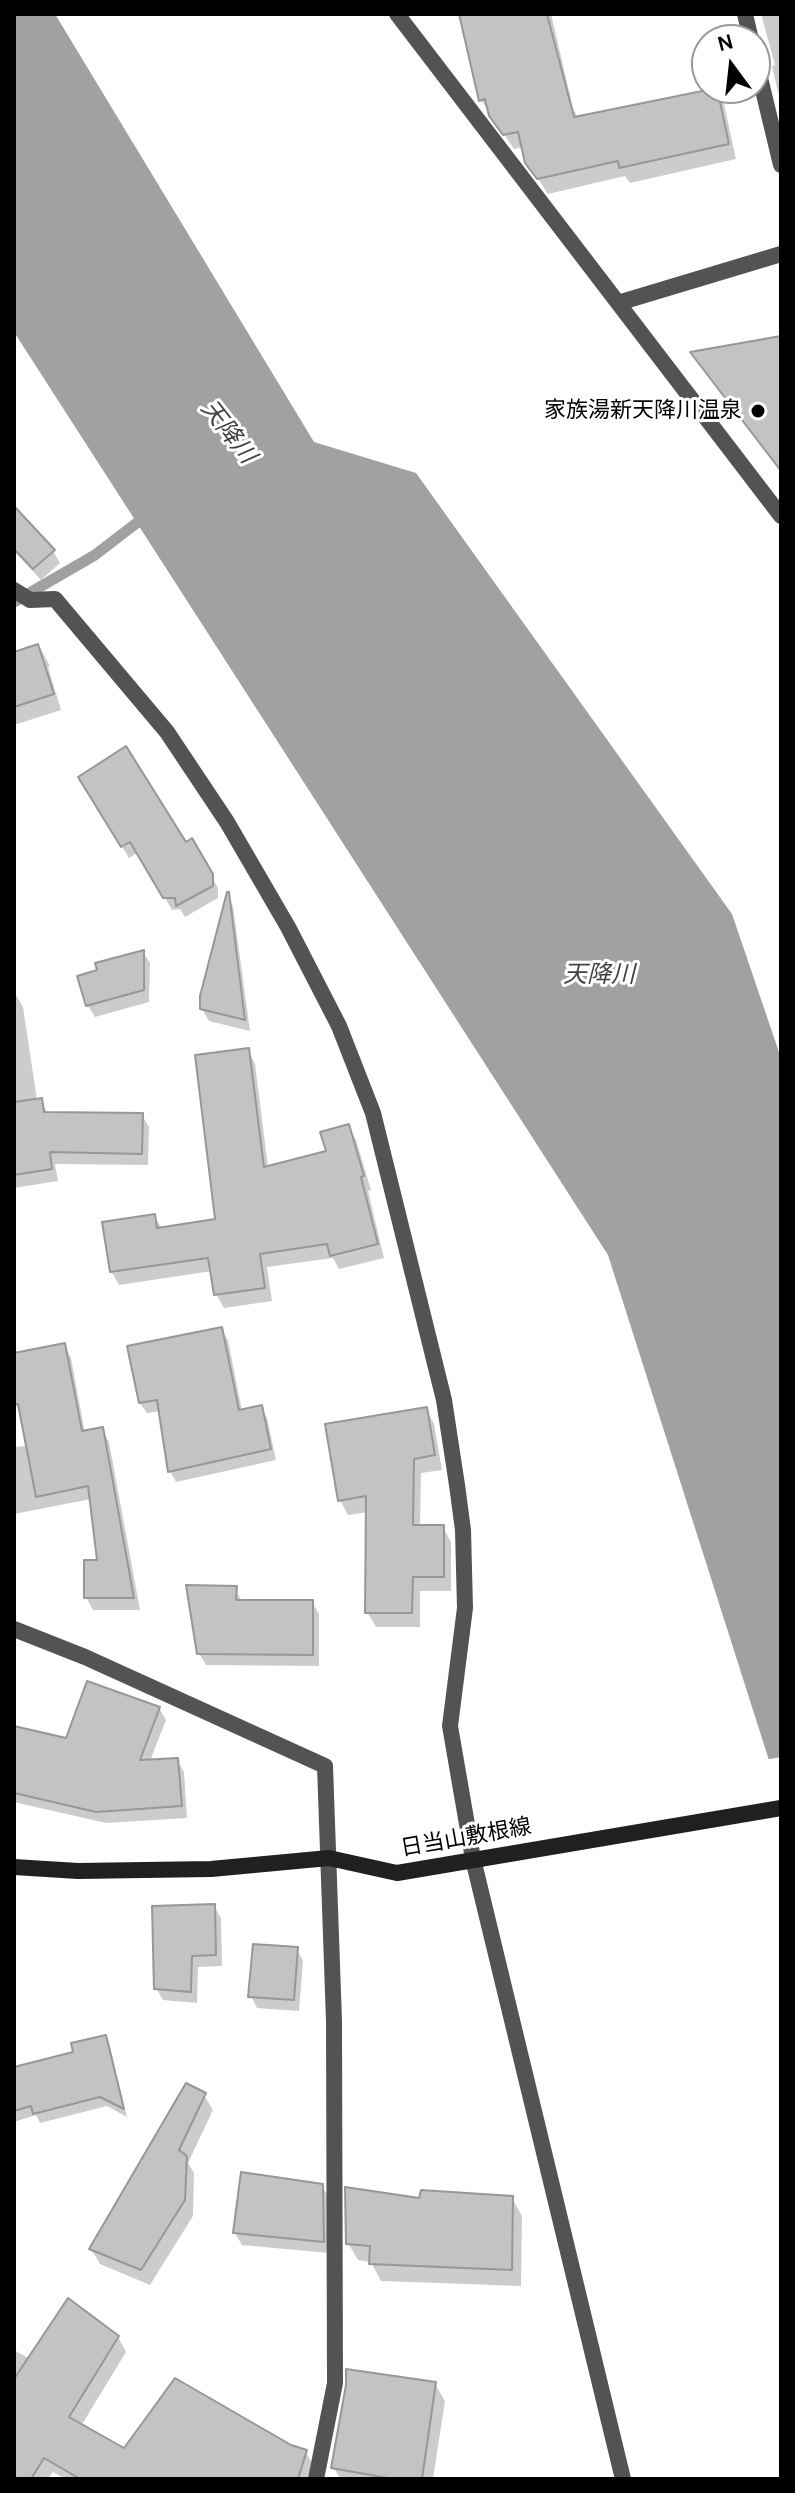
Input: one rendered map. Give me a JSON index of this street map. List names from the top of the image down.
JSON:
{
  "streets": {
    "main road": ["日当山敷根線"]
  },
  "water": ["天降川"],
  "places": ["家族湯新天降川温泉"],
  "north": "top"
}
